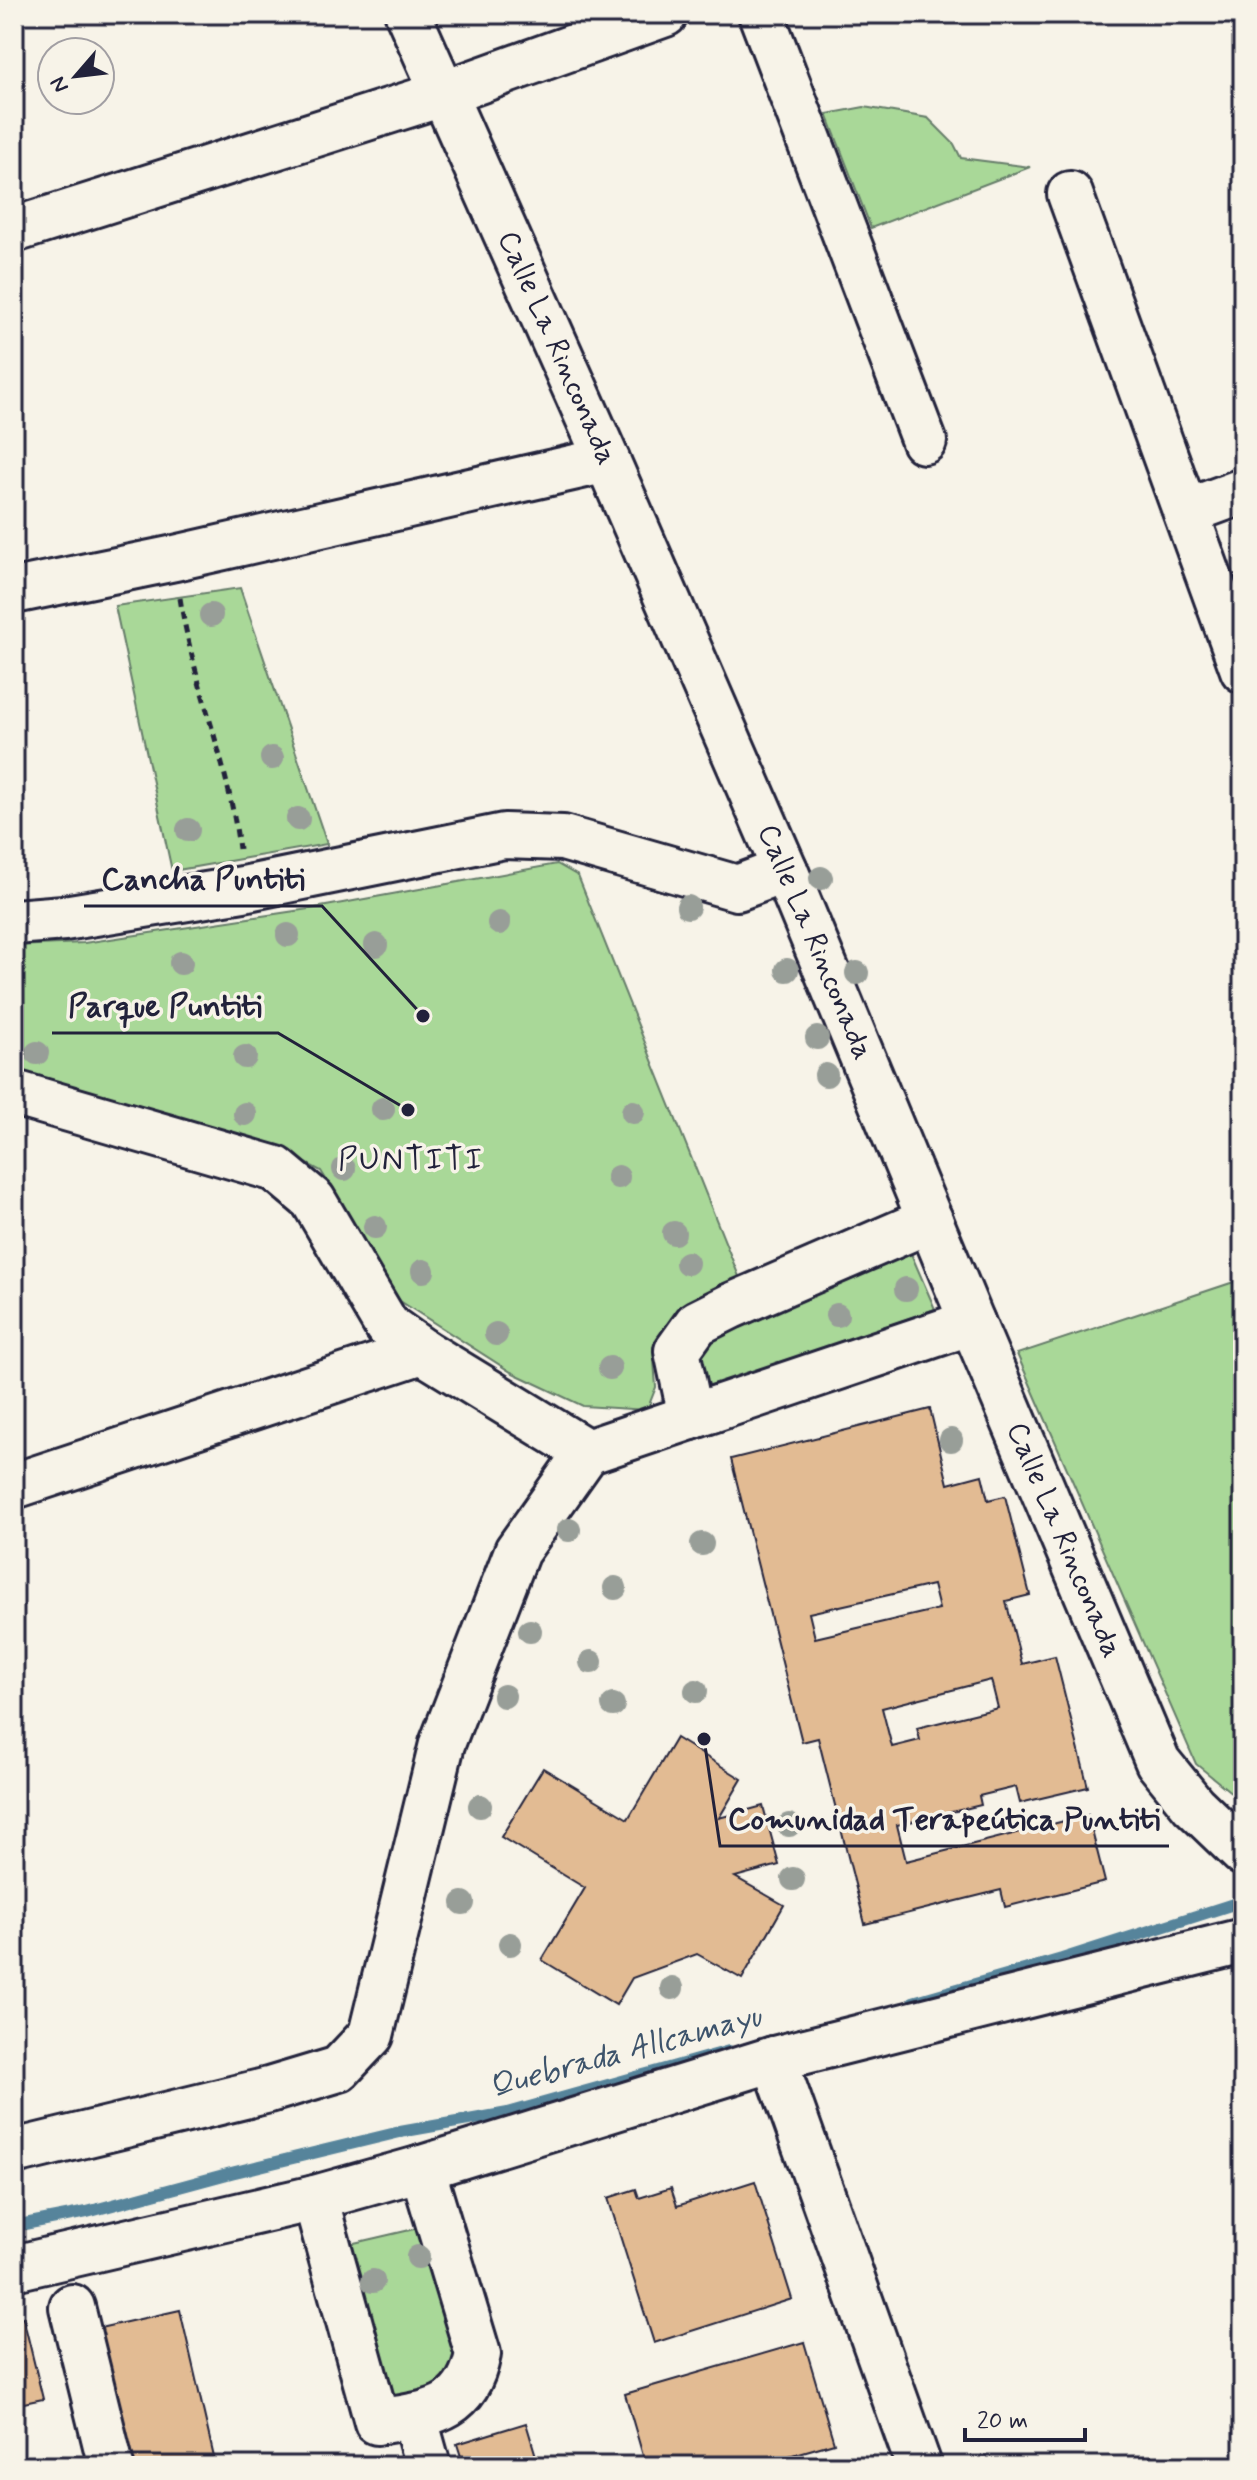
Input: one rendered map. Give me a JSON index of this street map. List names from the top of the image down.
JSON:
{
  "streets": {
    "street": ["Calle La Rinconada"]
  },
  "districts": ["PUNTITI"],
  "water": ["Quebrada Allcamayu"],
  "places": ["Cancha Puntiti", "Parque Puntiti", "Comunidad Terapeútica Puntiti"],
  "scale_bar": "20 m",
  "north": "bottom left"
}
